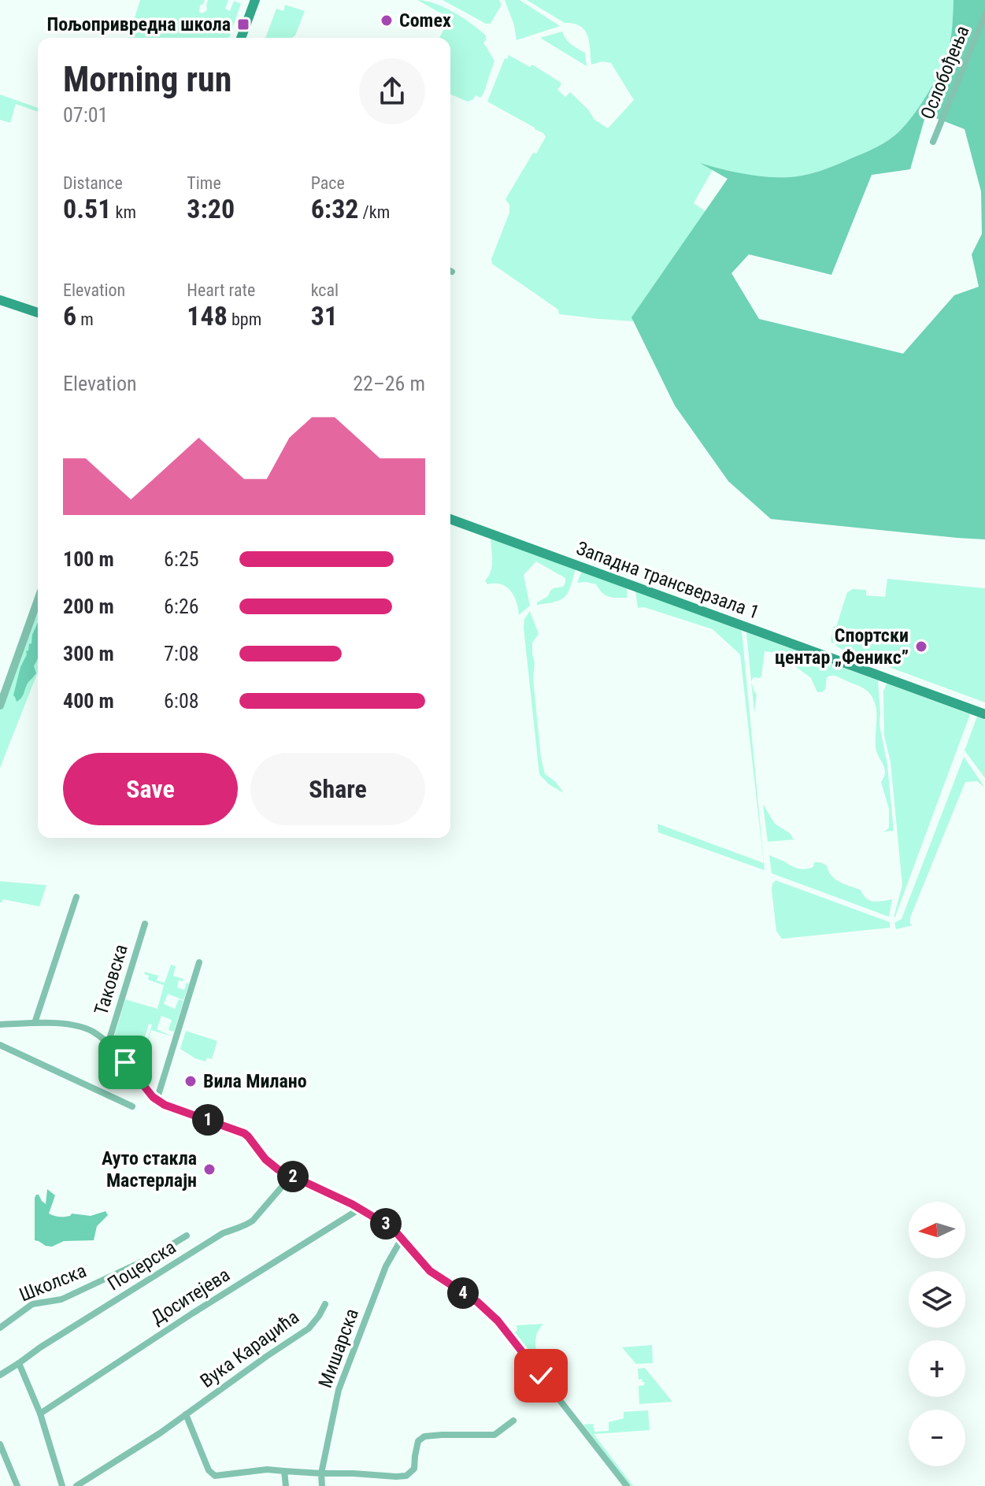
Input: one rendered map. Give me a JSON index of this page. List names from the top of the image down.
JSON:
{
  "streets": {
    "main road": ["Западна трансверзала 1"],
    "street": [
      "Ослобођења",
      "Таковска",
      "Поцерска",
      "Школска",
      "Доситејева",
      "Мишарска",
      "Вука Караџића"
    ]
  },
  "places": {
    "other": [
      "Comex",
      "Спортски центар „Феникс”",
      "Вила Милано",
      "Ауто стакла Мастерлајн"
    ],
    "transit": ["Пољопривредна школа"]
  },
  "north": "left",
  "page": {
    "heading": ["Morning run", "07:01"],
    "stats": [
      ["Distance", "0.51 km"],
      ["Time", "3:20"],
      ["Pace", "6:32 /km"],
      ["Elevation", "6 m"],
      ["Heart rate", "148 bpm"],
      ["kcal", "31"]
    ],
    "chart": ["Elevation", "22–26 m"],
    "list": [
      {
        "name": "100 m",
        "note": "6:25"
      },
      {
        "name": "200 m",
        "note": "6:26"
      },
      {
        "name": "300 m",
        "note": "7:08"
      },
      {
        "name": "400 m",
        "note": "6:08"
      }
    ],
    "buttons": ["Save", "Share"],
    "pins": [
      "1",
      "2",
      "3",
      "4"
    ],
    "map_buttons": ["+", "−"]
  }
}
